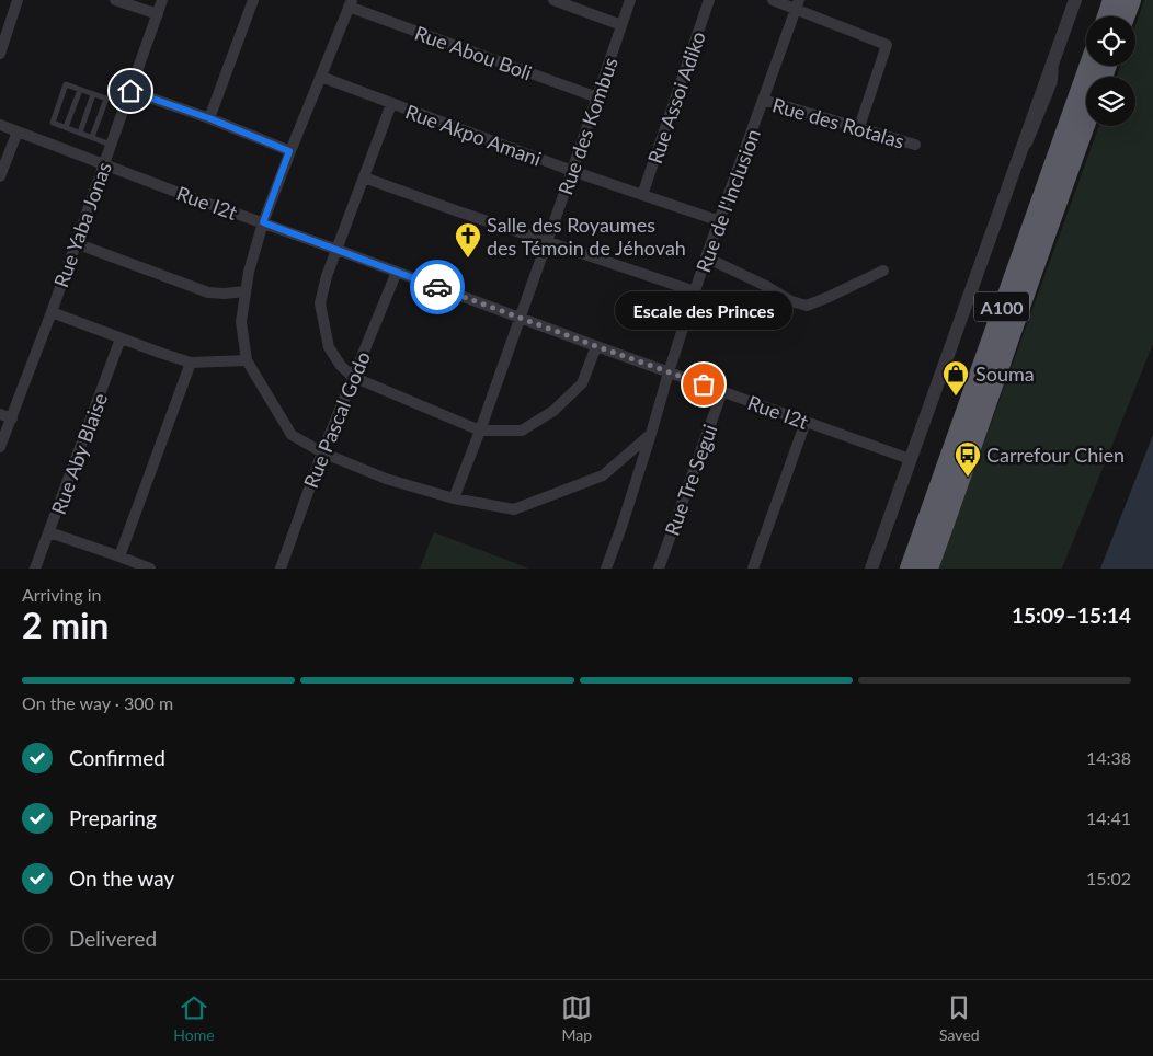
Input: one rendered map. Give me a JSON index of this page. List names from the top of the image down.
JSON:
{
  "streets": {
    "highway": ["A100"],
    "street": [
      "Rue Abou Boli",
      "Rue Assoi Adiko",
      "Rue des Rotalas",
      "Rue des Kombus",
      "Rue Akpo Amani",
      "Rue de l'Inclusion",
      "Rue I2t",
      "Rue Yaba Jonas",
      "Rue Pascal Godo",
      "Rue Aby Blaise",
      "Rue Tre Segui"
    ]
  },
  "crossings": [
    ["Rue Abou Boli", "Rue des Kombus"],
    ["Rue Assoi Adiko", "Rue Akpo Amani"],
    ["Rue des Rotalas", "Rue de l'Inclusion"],
    ["Rue des Kombus", "Rue Akpo Amani"],
    ["Rue des Kombus", "Rue I2t"],
    ["Rue Akpo Amani", "Rue de l'Inclusion"],
    ["Rue de l'Inclusion", "Rue I2t"],
    ["Rue I2t", "Rue Yaba Jonas"],
    ["Rue I2t", "Rue Pascal Godo"],
    ["Rue I2t", "Rue Tre Segui"]
  ],
  "places": {
    "church": ["Salle des Royaumes des Témoin de Jéhovah"],
    "other": ["Escale des Princes"],
    "shop": ["Souma"],
    "bus stop": ["Carrefour Chien"]
  },
  "page": {
    "bubble": "Escale des Princes",
    "heading": ["2 min", "Arriving in", "15:09–15:14"],
    "bar": "On the way · 300 m",
    "list": [
      ["Confirmed", "14:38"],
      ["Preparing", "14:41"],
      ["On the way", "15:02"],
      "Delivered"
    ],
    "tabs": ["Home", "Map", "Saved"]
  }
}
